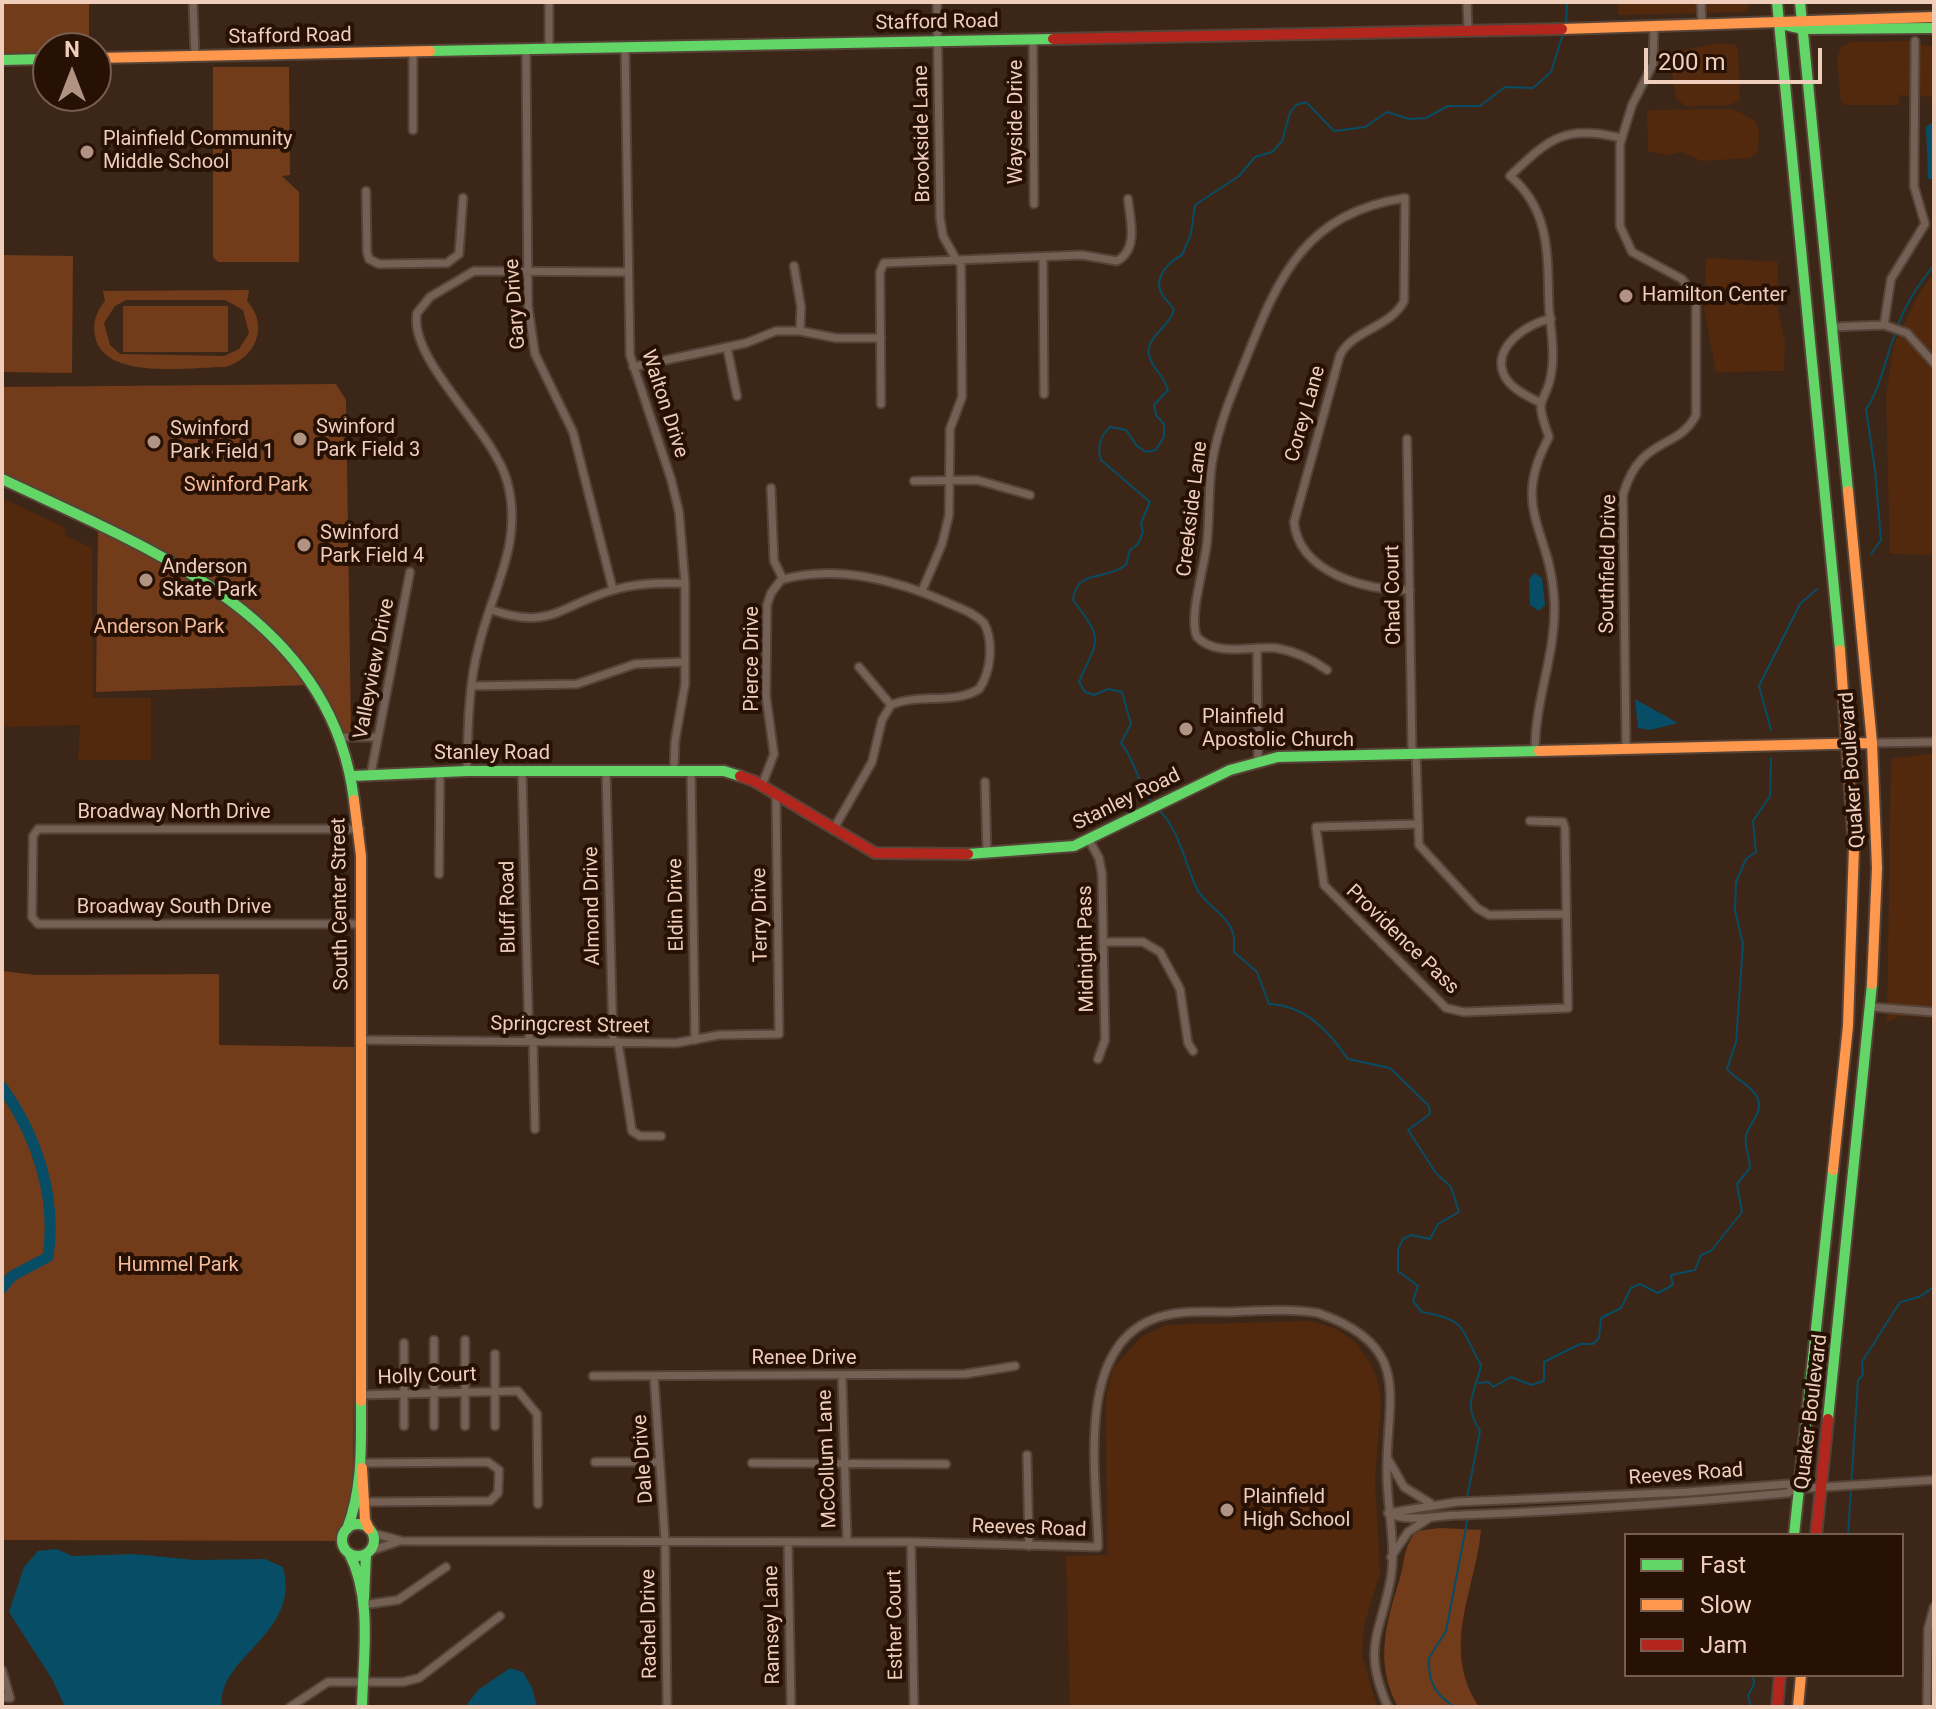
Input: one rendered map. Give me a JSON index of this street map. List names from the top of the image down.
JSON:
{
  "streets": {
    "main road": [
      "Stafford Road",
      "Stanley Road",
      "Quaker Boulevard",
      "South Center Street"
    ],
    "street": [
      "Wayside Drive",
      "Brookside Lane",
      "Gary Drive",
      "Walton Drive",
      "Corey Lane",
      "Creekside Lane",
      "Southfield Drive",
      "Chad Court",
      "Pierce Drive",
      "Valleyview Drive",
      "Broadway North Drive",
      "Eldin Drive",
      "Almond Drive",
      "Bluff Road",
      "Broadway South Drive",
      "Terry Drive",
      "Providence Pass",
      "Midnight Pass",
      "Springcrest Street",
      "Renee Drive",
      "Holly Court",
      "Dale Drive",
      "McCollum Lane",
      "Reeves Road",
      "Rachel Drive",
      "Ramsey Lane",
      "Esther Court"
    ]
  },
  "crossings": [
    ["Stafford Road", "Wayside Drive"],
    ["Stafford Road", "Brookside Lane"],
    ["Stafford Road", "Gary Drive"],
    ["Stafford Road", "Walton Drive"],
    ["Stafford Road", "Southfield Drive"],
    ["Stafford Road", "Quaker Boulevard"],
    ["Walton Drive", "Stanley Road"],
    ["Corey Lane", "Creekside Lane"],
    ["Corey Lane", "Chad Court"],
    ["Southfield Drive", "Stanley Road"],
    ["Chad Court", "Stanley Road"],
    ["Chad Court", "Providence Pass"],
    ["Pierce Drive", "Stanley Road"],
    ["Valleyview Drive", "Stanley Road"],
    ["Stanley Road", "Quaker Boulevard"],
    ["Stanley Road", "South Center Street"],
    ["Stanley Road", "Eldin Drive"],
    ["Stanley Road", "Almond Drive"],
    ["Stanley Road", "Bluff Road"],
    ["Stanley Road", "Terry Drive"],
    ["Stanley Road", "Midnight Pass"],
    ["Quaker Boulevard", "Reeves Road"],
    ["Broadway North Drive", "South Center Street"],
    ["Broadway North Drive", "Broadway South Drive"],
    ["South Center Street", "Broadway South Drive"],
    ["South Center Street", "Springcrest Street"],
    ["South Center Street", "Holly Court"],
    ["South Center Street", "Reeves Road"],
    ["Eldin Drive", "Springcrest Street"],
    ["Almond Drive", "Springcrest Street"],
    ["Bluff Road", "Springcrest Street"],
    ["Terry Drive", "Springcrest Street"],
    ["Renee Drive", "Dale Drive"],
    ["Renee Drive", "McCollum Lane"],
    ["Dale Drive", "Reeves Road"],
    ["Dale Drive", "Rachel Drive"],
    ["McCollum Lane", "Reeves Road"],
    ["Reeves Road", "Rachel Drive"],
    ["Reeves Road", "Ramsey Lane"],
    ["Reeves Road", "Esther Court"]
  ],
  "parks": ["Swinford Park", "Anderson Park", "Hummel Park"],
  "places": [
    "Plainfield Community Middle School",
    "Hamilton Center",
    "Swinford Park Field 3",
    "Swinford Park Field 1",
    "Swinford Park Field 4",
    "Anderson Skate Park",
    "Plainfield Apostolic Church",
    "Plainfield High School"
  ],
  "legend": ["Fast", "Slow", "Jam"],
  "scale_bar": "200 m",
  "north": "top"
}
